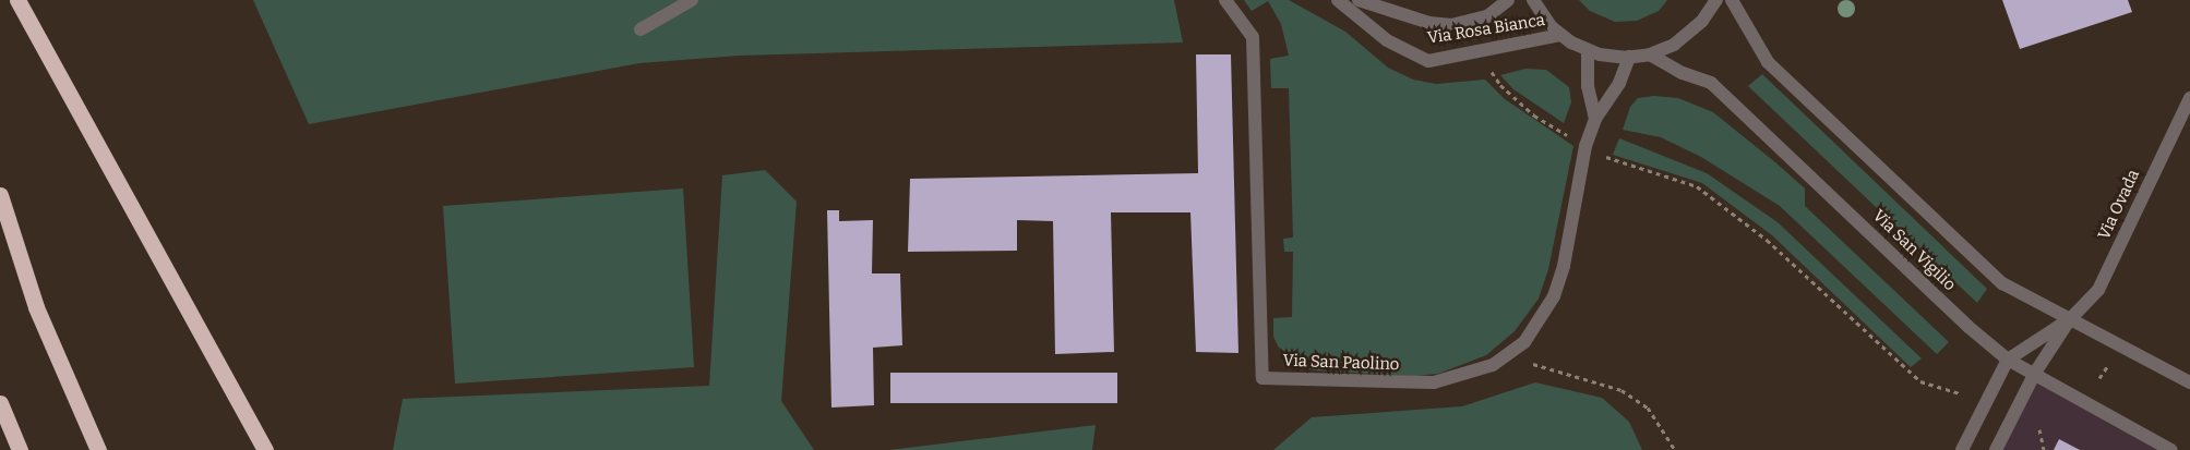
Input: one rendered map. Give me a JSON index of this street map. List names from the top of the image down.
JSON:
{
  "streets": {
    "street": [
      "Via Rosa Bianca",
      "Via Ovada",
      "Via San Vigilio",
      "Via San Paolino"
    ]
  }
}
